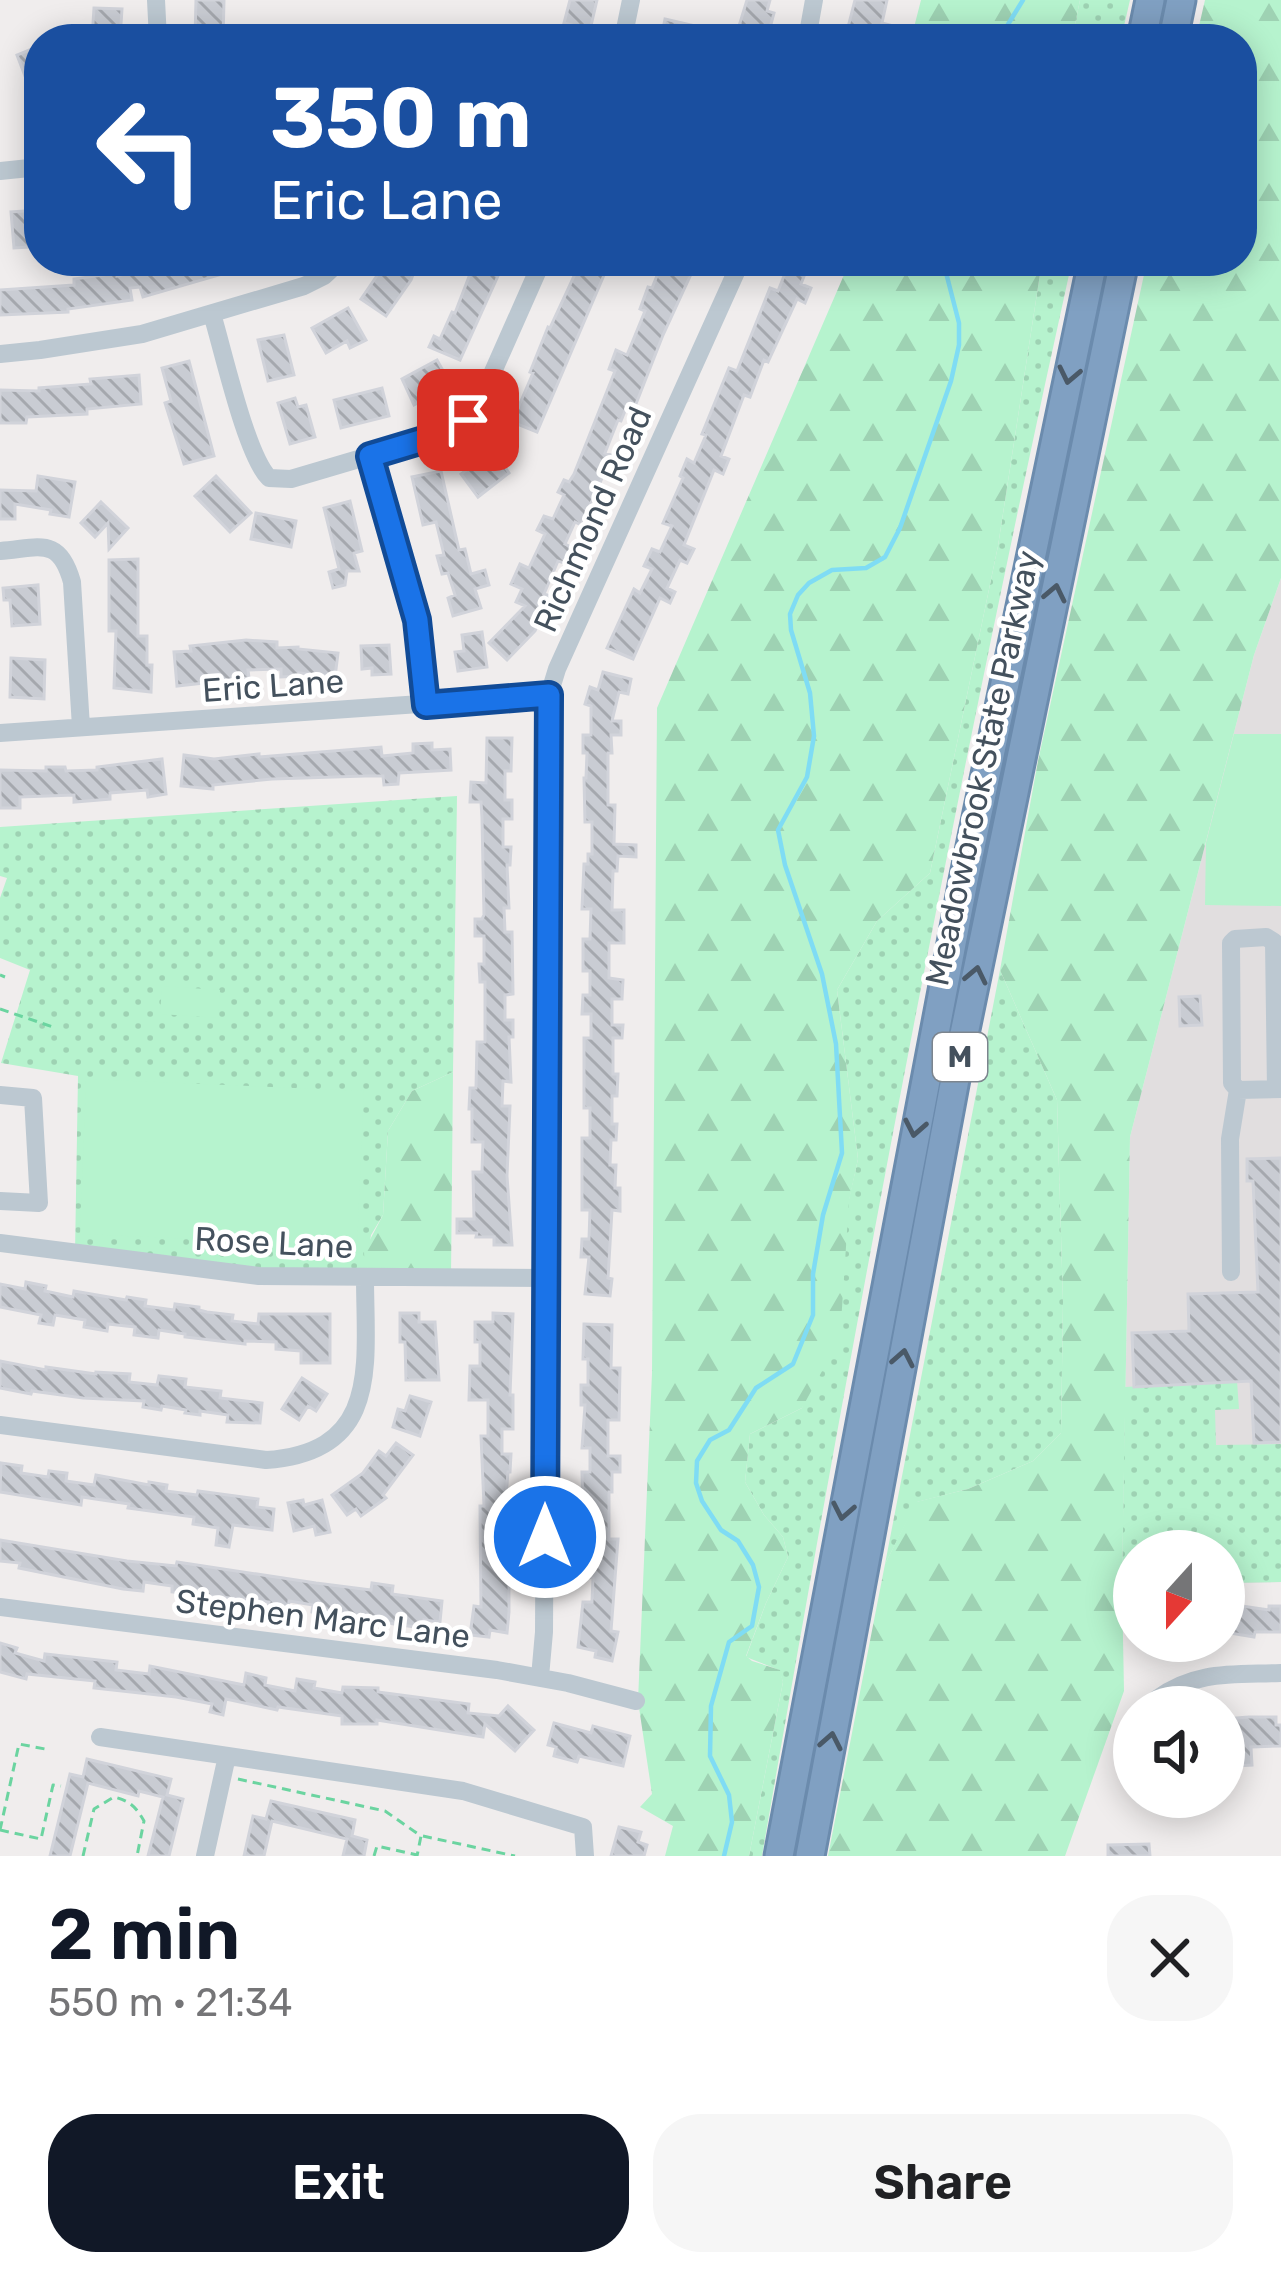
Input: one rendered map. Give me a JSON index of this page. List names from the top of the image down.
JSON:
{
  "streets": {
    "highway": ["Meadowbrook State Parkway", "M"],
    "street": [
      "Richmond Road",
      "Eric Lane",
      "Rose Lane",
      "Stephen Marc Lane"
    ]
  },
  "crossings": [
    ["Richmond Road", "Eric Lane"],
    ["Richmond Road", "Rose Lane"],
    ["Richmond Road", "Stephen Marc Lane"]
  ],
  "north": "bottom",
  "page": {
    "turn": ["350 m", "Eric Lane"],
    "heading": ["2 min", "550 m · 21:34"],
    "buttons": ["Exit", "Share"]
  }
}
